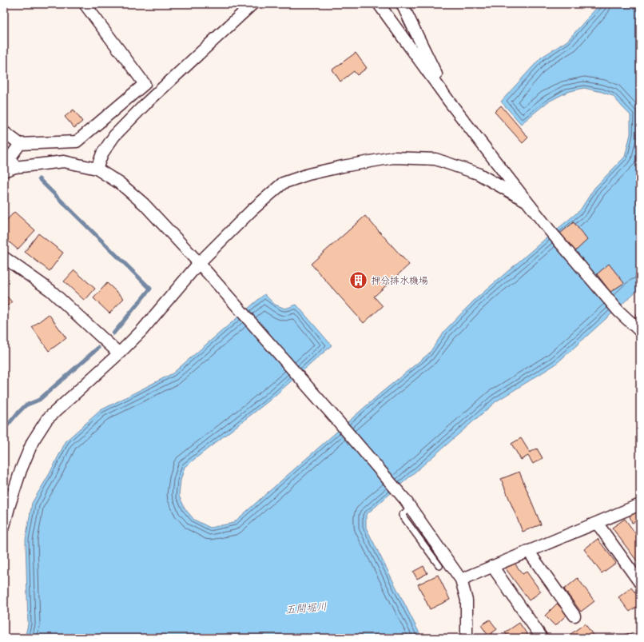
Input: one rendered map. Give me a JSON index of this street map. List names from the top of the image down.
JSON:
{
  "water": ["五間堀川"],
  "places": {
    "building": ["押分排水機場"]
  }
}
